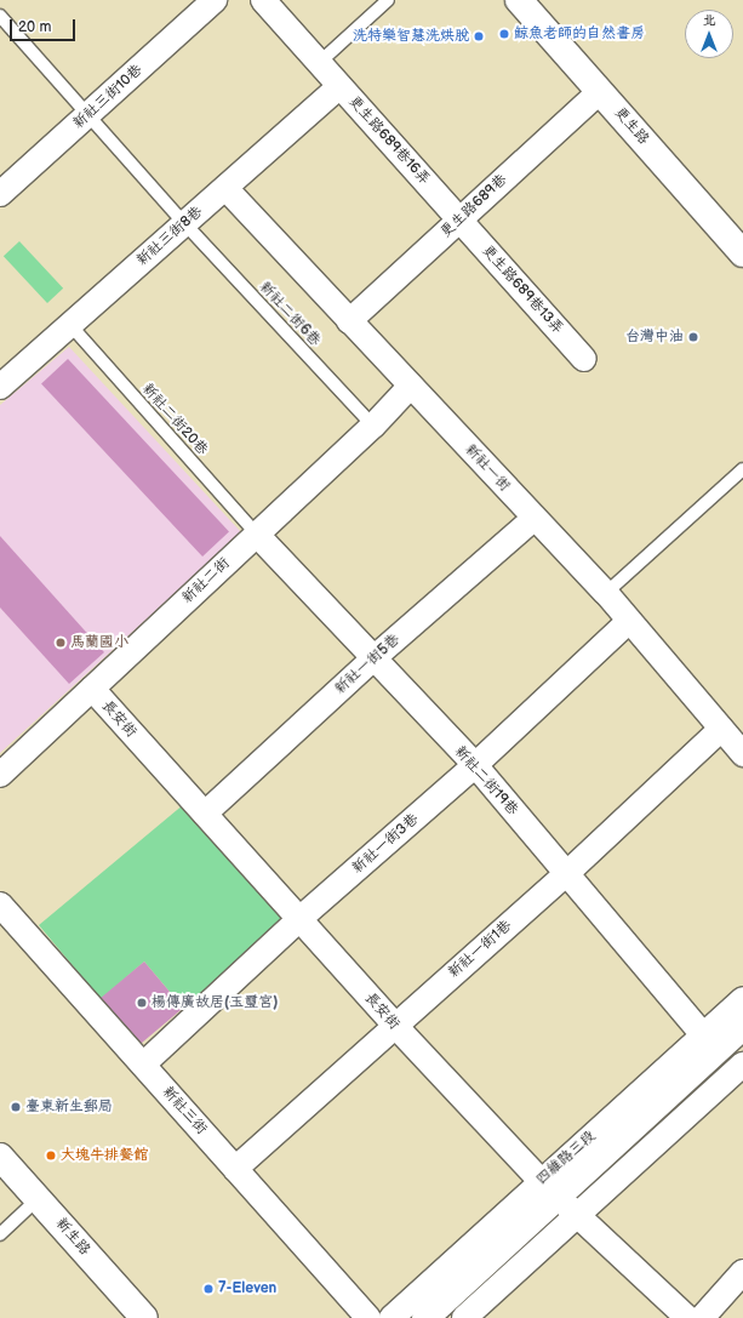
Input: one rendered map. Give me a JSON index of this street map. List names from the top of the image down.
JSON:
{
  "streets": {
    "street": [
      "新社三街10巷",
      "更生路",
      "更生路689巷16弄",
      "更生路689巷",
      "新社三街8巷",
      "更生路689巷13弄",
      "新社一街",
      "新社二街",
      "新社一街5巷",
      "長安街",
      "新社二街19巷",
      "新社一街3巷",
      "新社一街1巷",
      "新社三街",
      "四維路三段",
      "新生路"
    ],
    "lane": ["新社二街6巷", "新社二街20巷"]
  },
  "crossings": [
    ["新社三街10巷", "新社二街6巷"],
    ["更生路", "更生路689巷"],
    ["更生路689巷16弄", "更生路689巷"],
    ["更生路689巷16弄", "新社三街8巷"],
    ["更生路689巷16弄", "更生路689巷13弄"],
    ["更生路689巷", "更生路689巷13弄"],
    ["更生路689巷", "新社一街"],
    ["新社三街8巷", "新社二街6巷"],
    ["新社三街8巷", "新社二街20巷"],
    ["新社三街8巷", "新社一街"],
    ["新社二街6巷", "新社二街"],
    ["新社二街20巷", "新社二街"],
    ["新社二街20巷", "新社二街19巷"],
    ["新社一街", "新社二街"],
    ["新社一街", "新社一街5巷"],
    ["新社一街", "新社一街3巷"],
    ["新社一街", "新社一街1巷"],
    ["新社二街", "長安街"],
    ["新社二街", "新社二街19巷"],
    ["新社一街5巷", "長安街"],
    ["新社一街5巷", "新社二街19巷"],
    ["長安街", "新社一街3巷"],
    ["長安街", "新社一街1巷"],
    ["長安街", "四維路三段"],
    ["新社二街19巷", "新社一街3巷"],
    ["新社二街19巷", "新社一街1巷"],
    ["新社二街19巷", "四維路三段"],
    ["新社一街3巷", "新社三街"],
    ["新社一街1巷", "新社三街"]
  ],
  "places": [
    "鯨魚老師的自然書房",
    "洗特樂智慧洗烘脫",
    "台灣中油",
    "馬蘭國小",
    "楊傳廣故居(玉璽宮)",
    "臺東新生郵局",
    "大塊牛排餐館",
    "7-Eleven"
  ],
  "scale_bar": "20 m",
  "north": "top"
}
